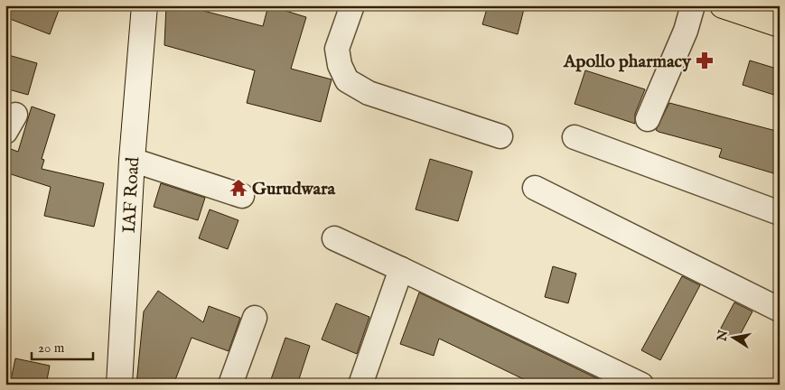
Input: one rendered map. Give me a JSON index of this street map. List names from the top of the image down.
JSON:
{
  "streets": {
    "street": ["IAF Road"]
  },
  "places": {
    "pharmacy": ["Apollo pharmacy"],
    "temple": ["Gurudwara"]
  },
  "scale_bar": "20 m",
  "north": "left"
}
